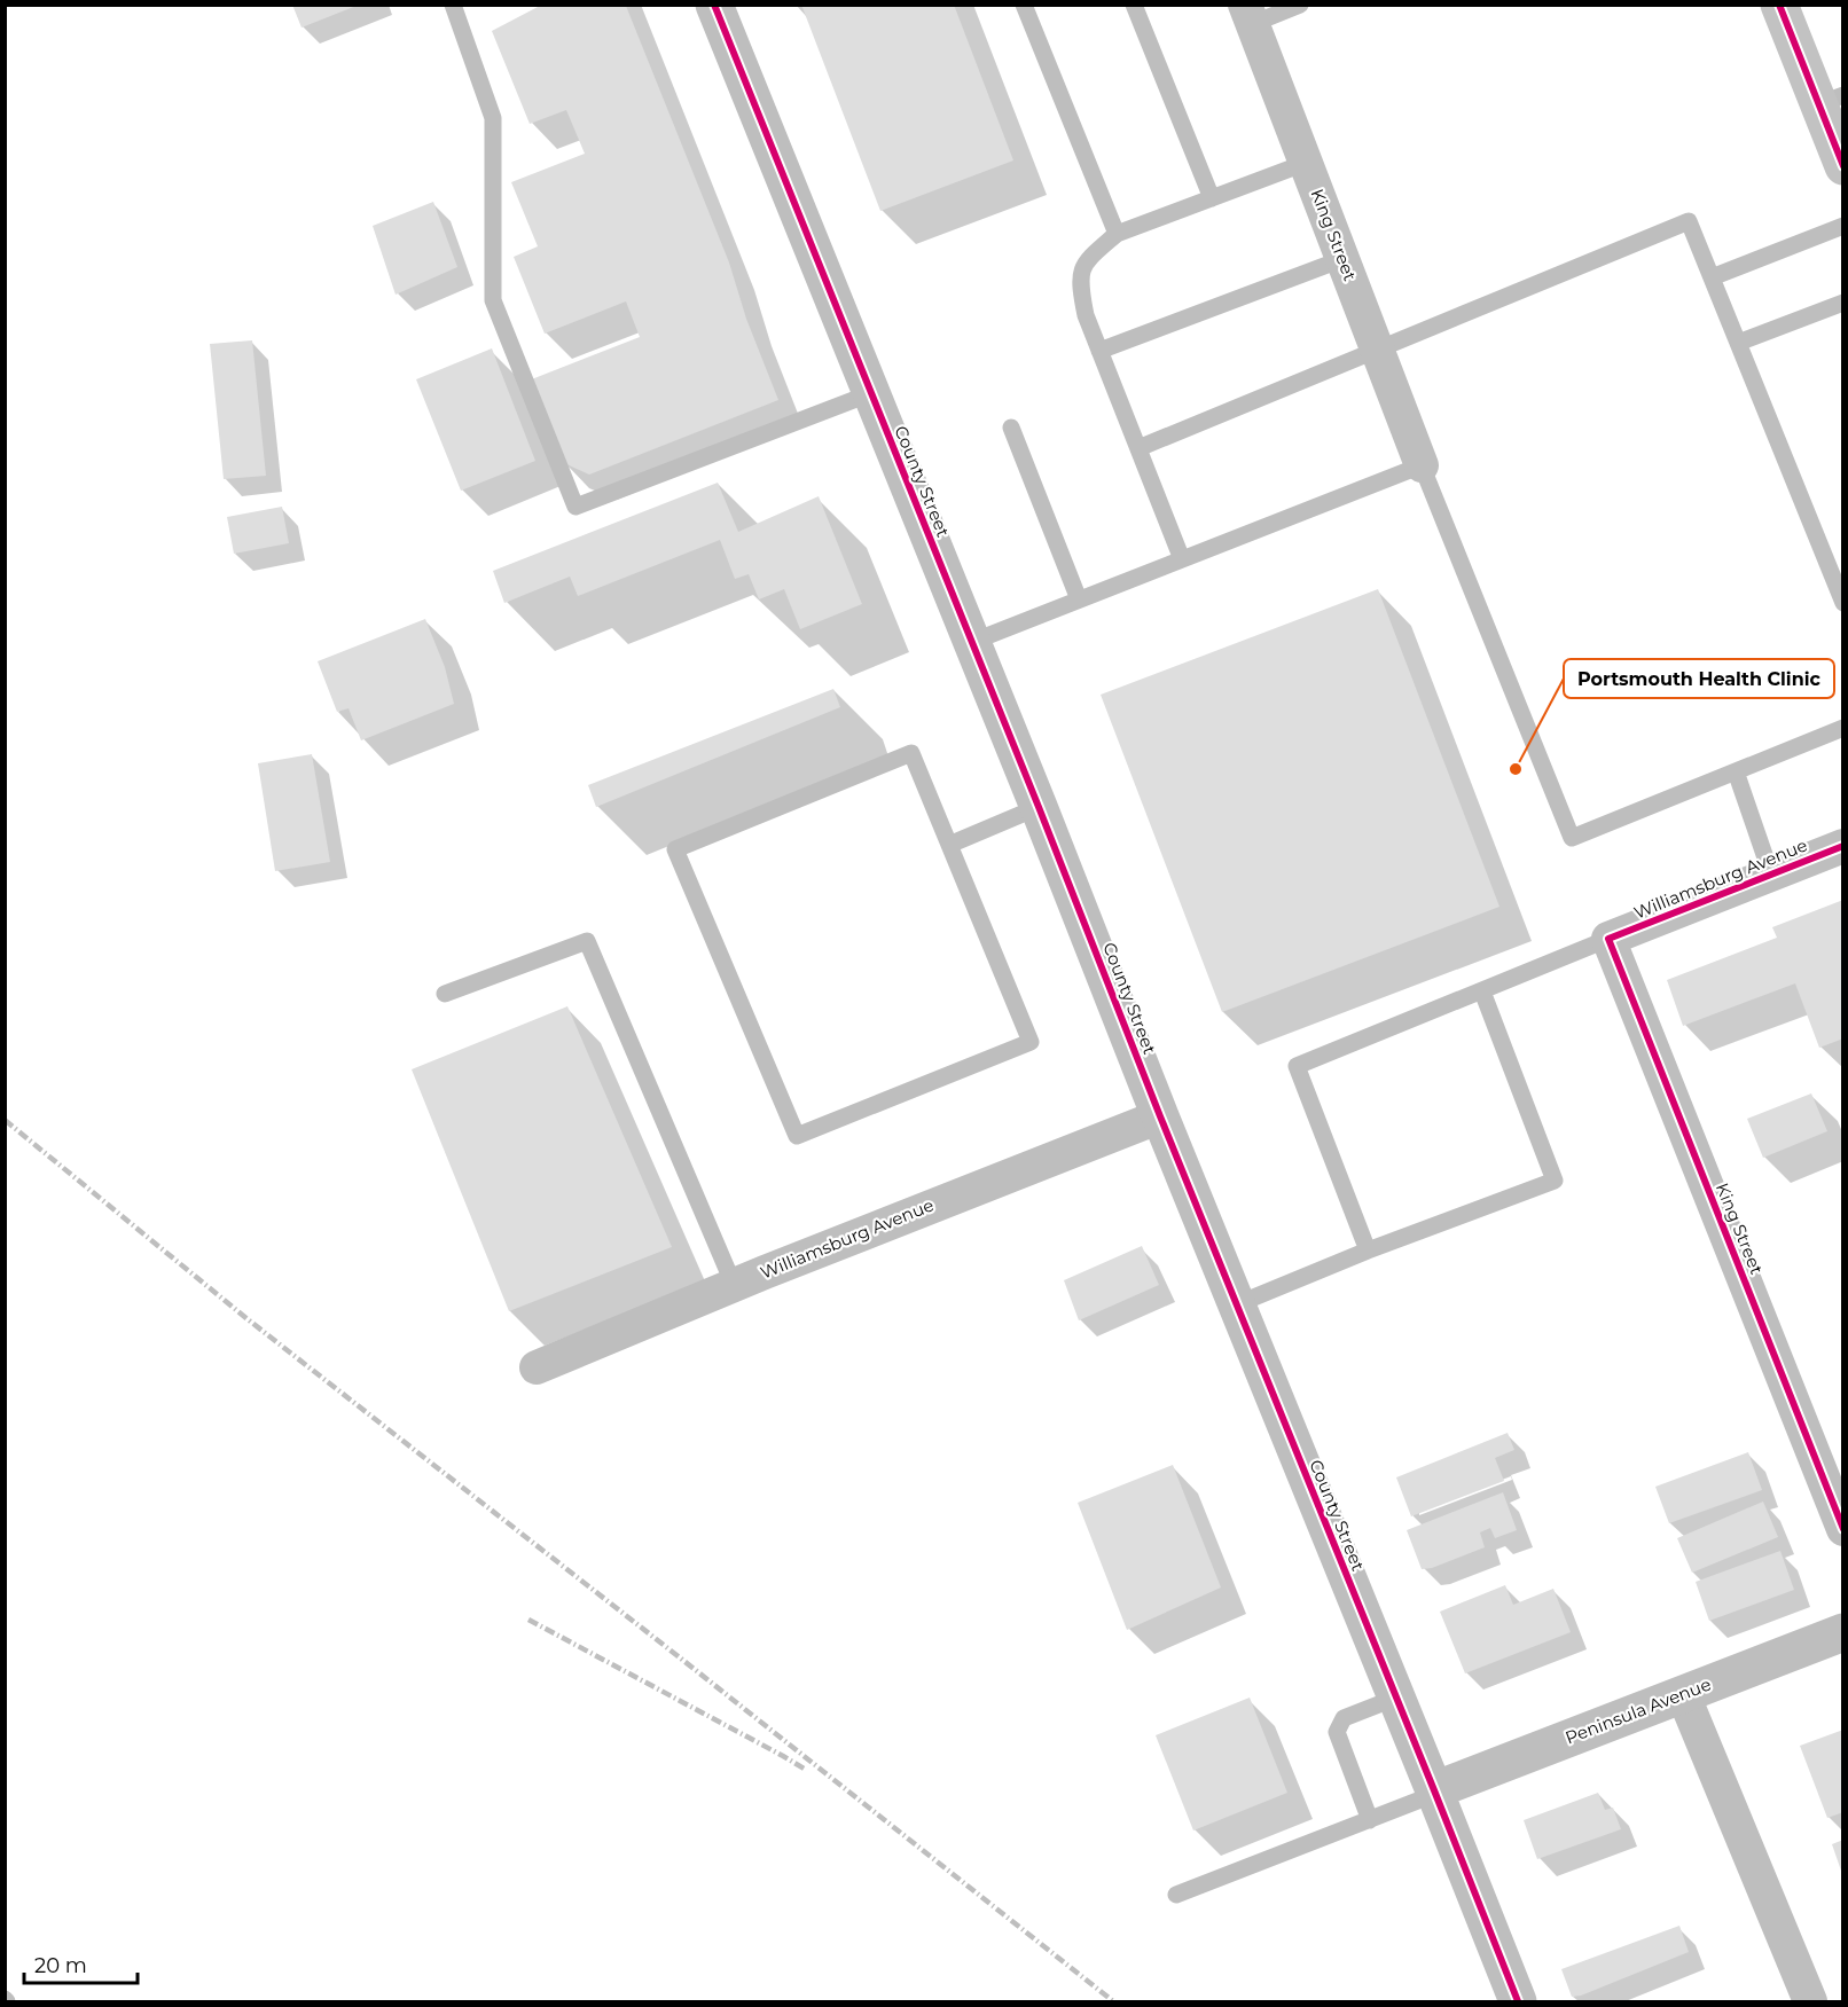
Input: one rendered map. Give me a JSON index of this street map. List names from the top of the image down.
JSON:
{
  "streets": {
    "street": [
      "King Street",
      "County Street",
      "Williamsburg Avenue",
      "Peninsula Avenue"
    ]
  },
  "crossings": [
    ["King Street", "Williamsburg Avenue"],
    ["County Street", "Williamsburg Avenue"],
    ["County Street", "Peninsula Avenue"]
  ],
  "places": ["Portsmouth Health Clinic"],
  "scale_bar": "20 m"
}
